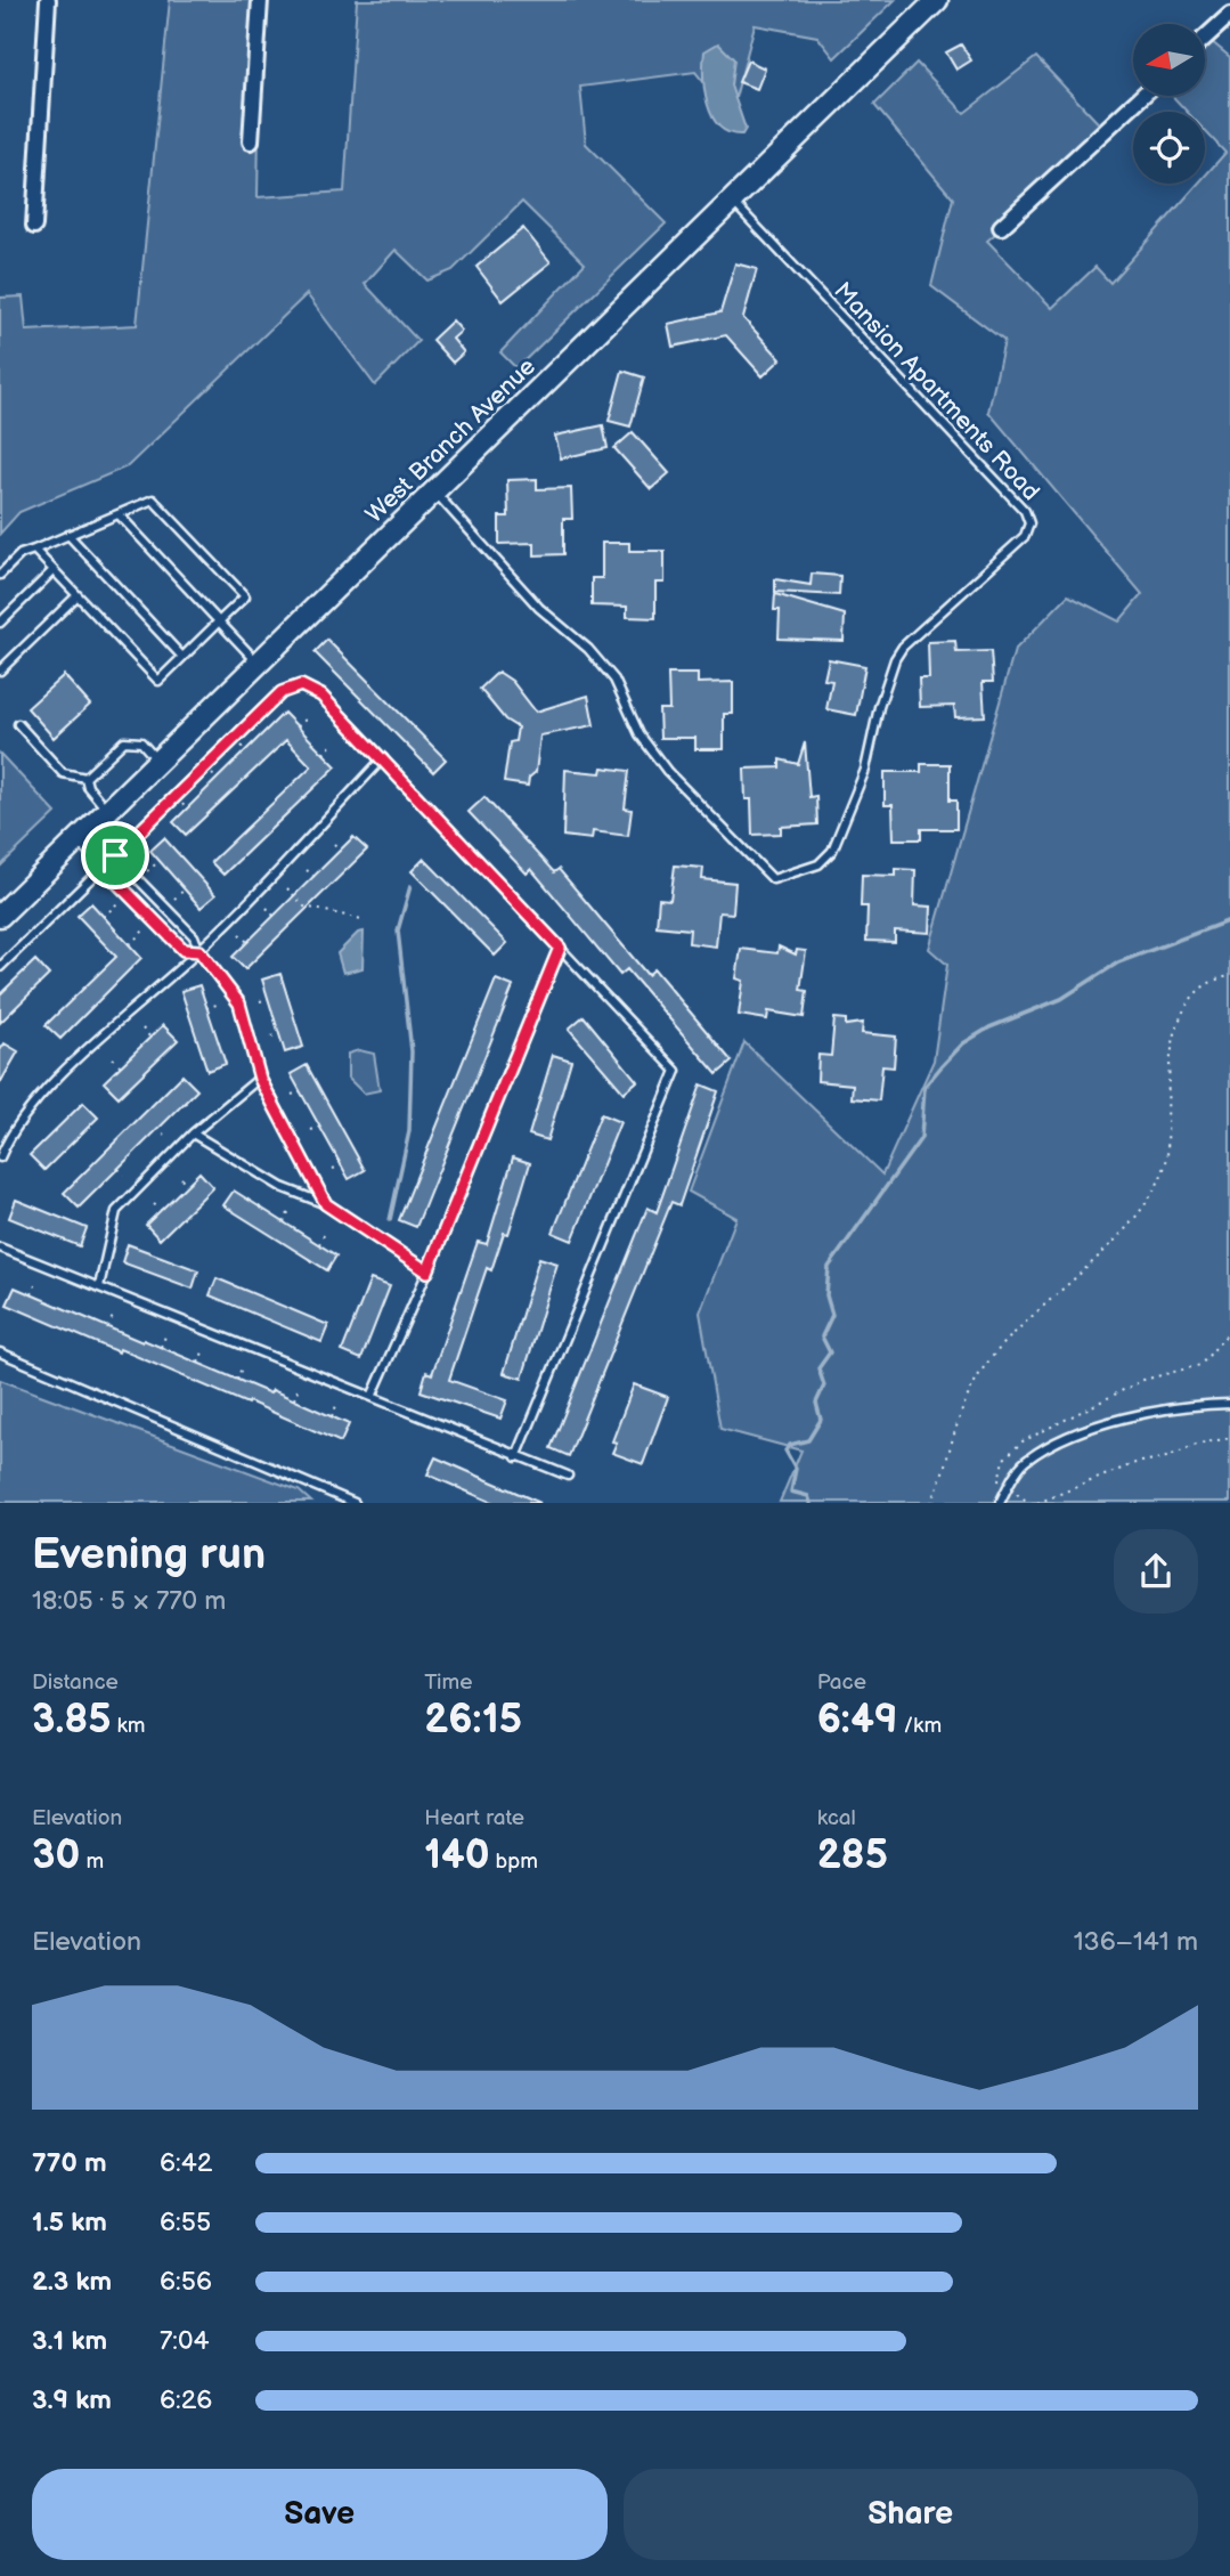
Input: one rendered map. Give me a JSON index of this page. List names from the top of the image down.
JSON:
{
  "streets": {
    "street": ["West Branch Avenue"],
    "lane": ["Mansion Apartments Road"]
  },
  "crossings": [
    ["Mansion Apartments Road", "West Branch Avenue"]
  ],
  "north": "left",
  "page": {
    "heading": ["Evening run", "18:05 · 5 × 770 m"],
    "stats": [
      ["Distance", "3.85 km"],
      ["Time", "26:15"],
      ["Pace", "6:49 /km"],
      ["Elevation", "30 m"],
      ["Heart rate", "140 bpm"],
      ["kcal", "285"]
    ],
    "chart": ["Elevation", "136–141 m"],
    "list": [
      {
        "name": "770 m",
        "note": "6:42"
      },
      {
        "name": "1.5 km",
        "note": "6:55"
      },
      {
        "name": "2.3 km",
        "note": "6:56"
      },
      {
        "name": "3.1 km",
        "note": "7:04"
      },
      {
        "name": "3.9 km",
        "note": "6:26"
      }
    ],
    "buttons": ["Save", "Share"]
  }
}
